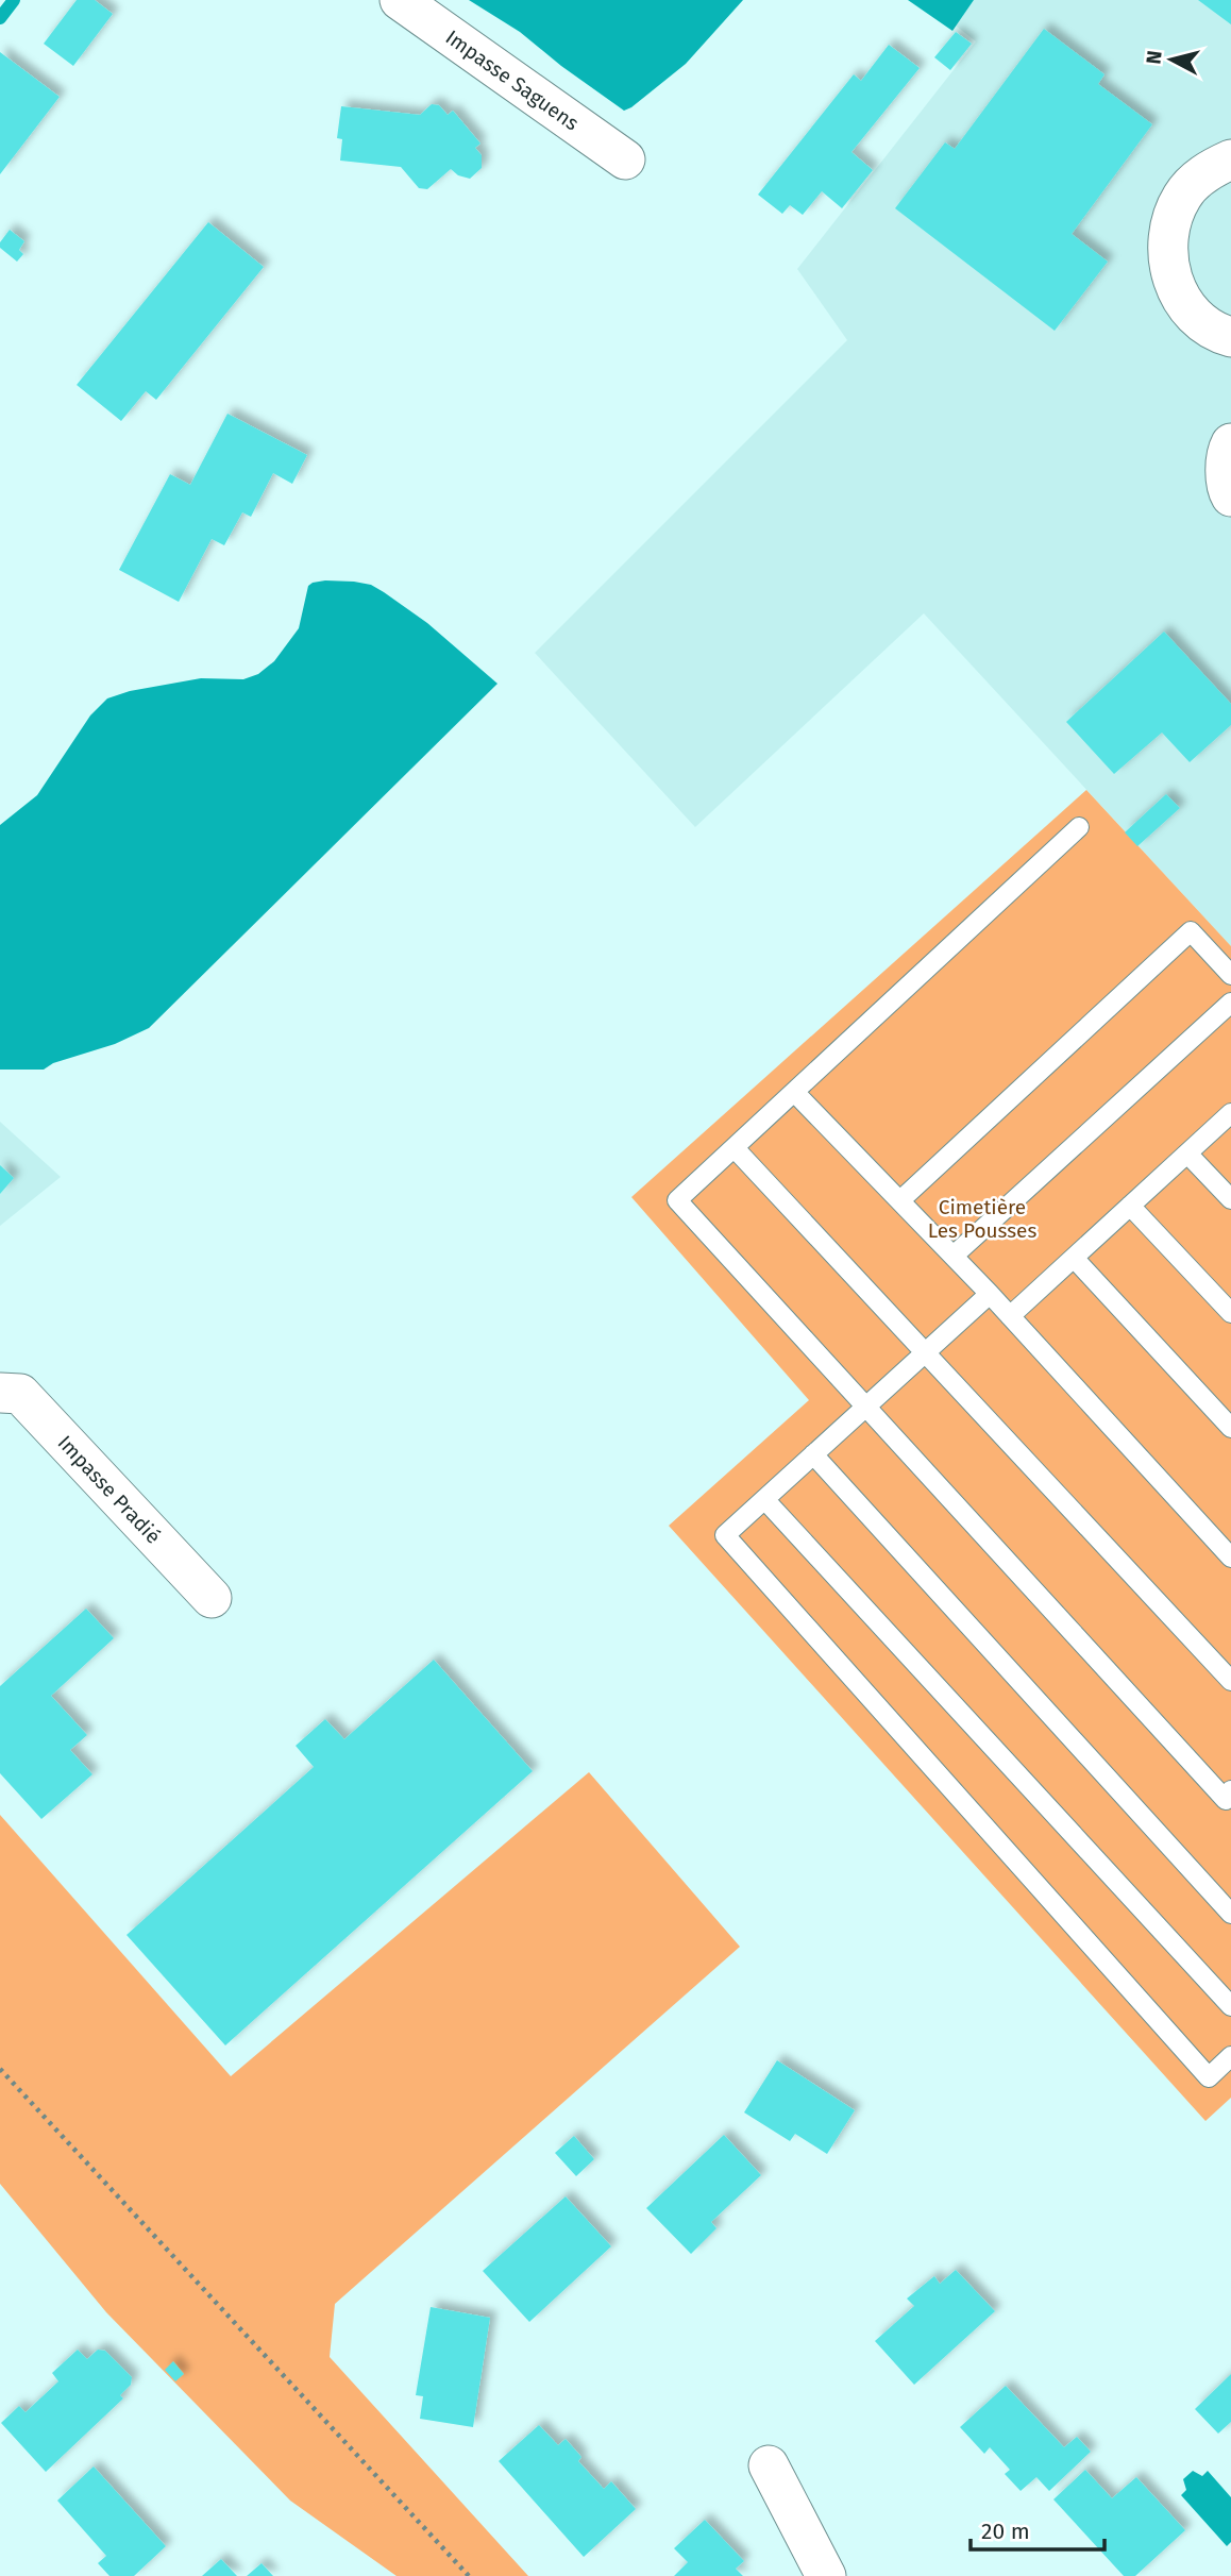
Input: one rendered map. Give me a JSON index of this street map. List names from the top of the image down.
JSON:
{
  "streets": {
    "street": ["Impasse Saguens", "Impasse Pradié"]
  },
  "parks": ["Cimetière Les Pousses"],
  "scale_bar": "20 m",
  "north": "left"
}
